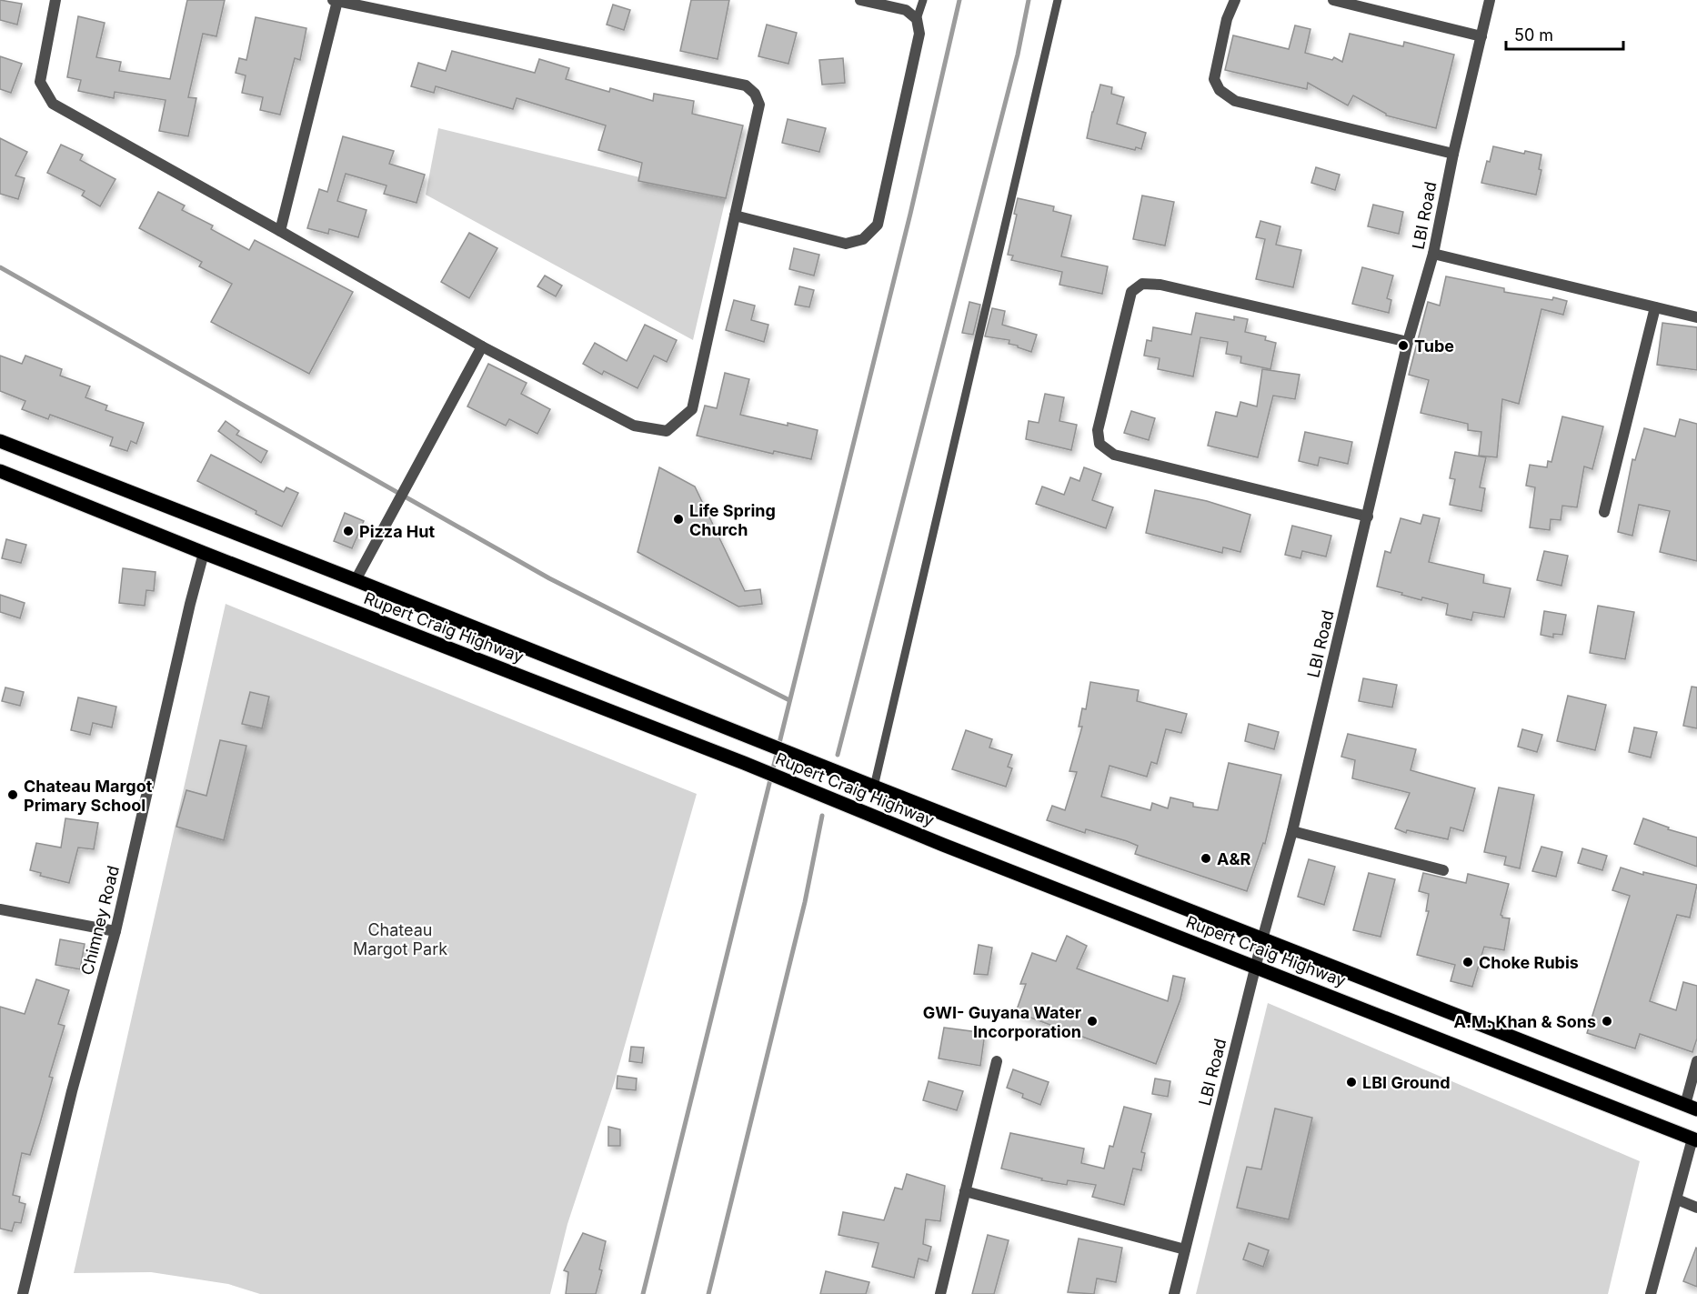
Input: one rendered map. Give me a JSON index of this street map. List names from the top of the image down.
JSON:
{
  "streets": {
    "main road": ["Rupert Craig Highway"],
    "street": ["LBI Road", "Chimney Road"]
  },
  "crossings": [
    ["LBI Road", "Rupert Craig Highway"],
    ["Rupert Craig Highway", "Chimney Road"]
  ],
  "parks": ["Chateau Margot Park"],
  "places": [
    "Tube",
    "Life Spring Church",
    "Pizza Hut",
    "Chateau Margot Primary School",
    "A&R",
    "Choke Rubis",
    "GWI- Guyana Water Incorporation",
    "A.M. Khan & Sons",
    "LBI Ground"
  ],
  "scale_bar": "50 m"
}
